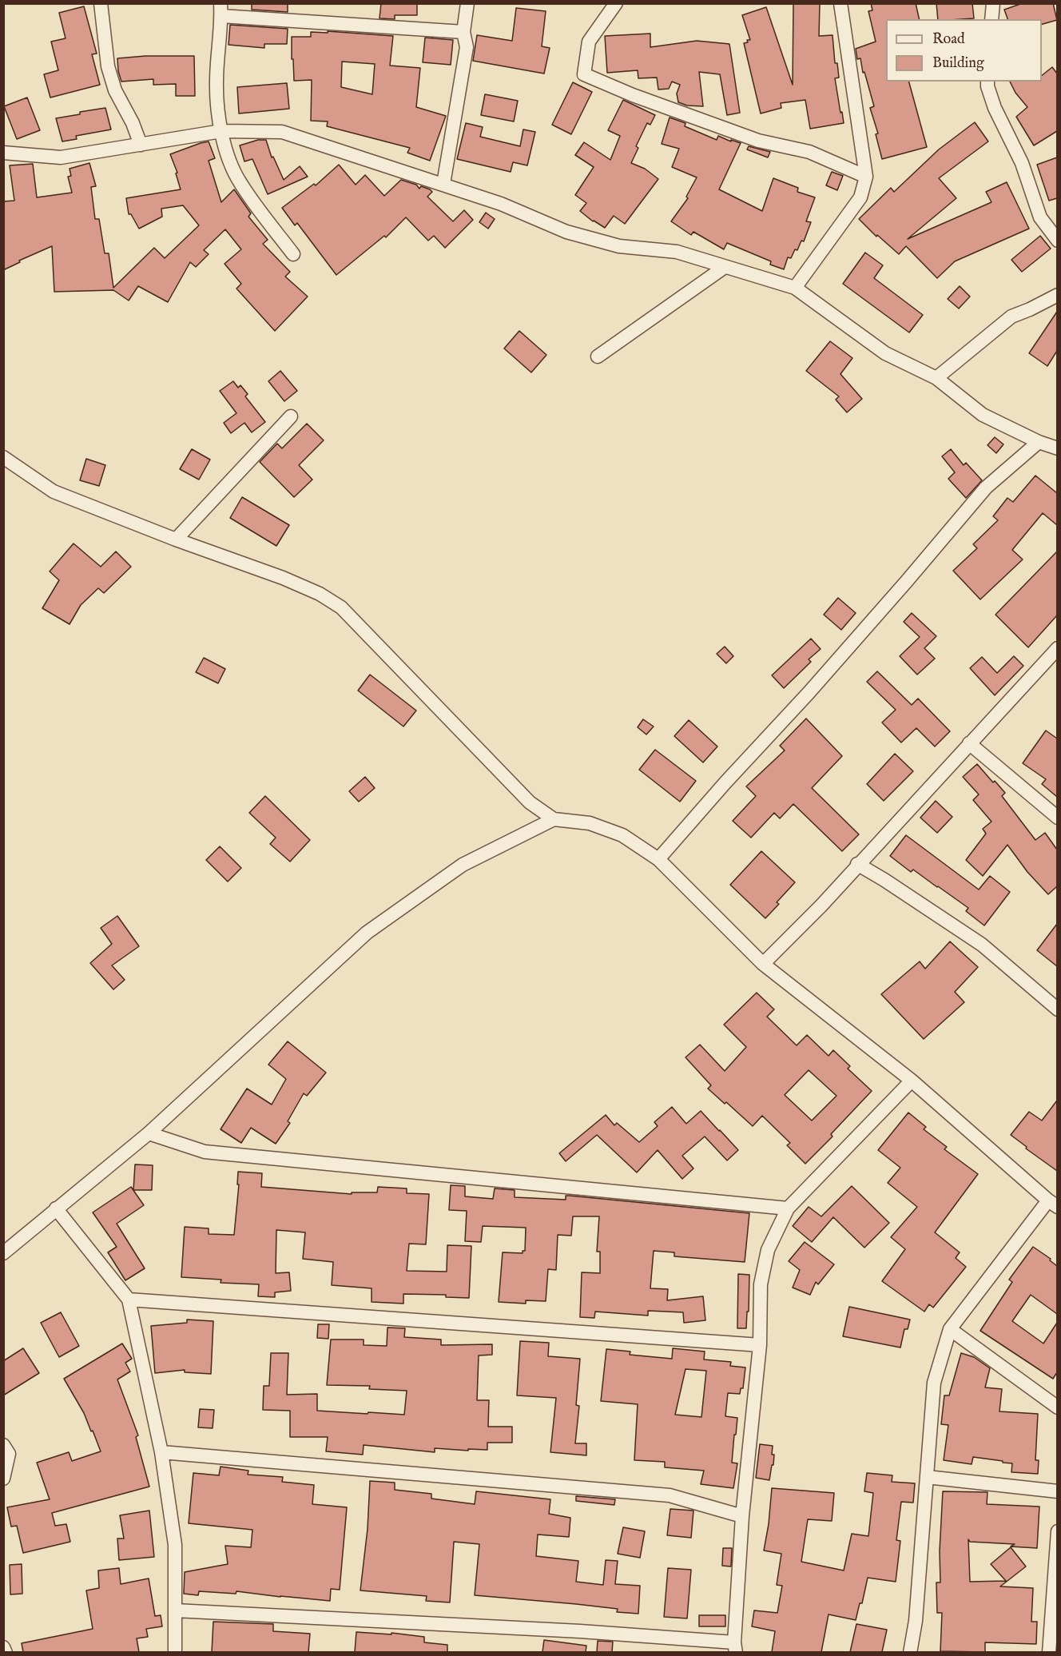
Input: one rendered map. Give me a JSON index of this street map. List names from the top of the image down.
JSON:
{
  "legend": ["Road", "Building"]
}
